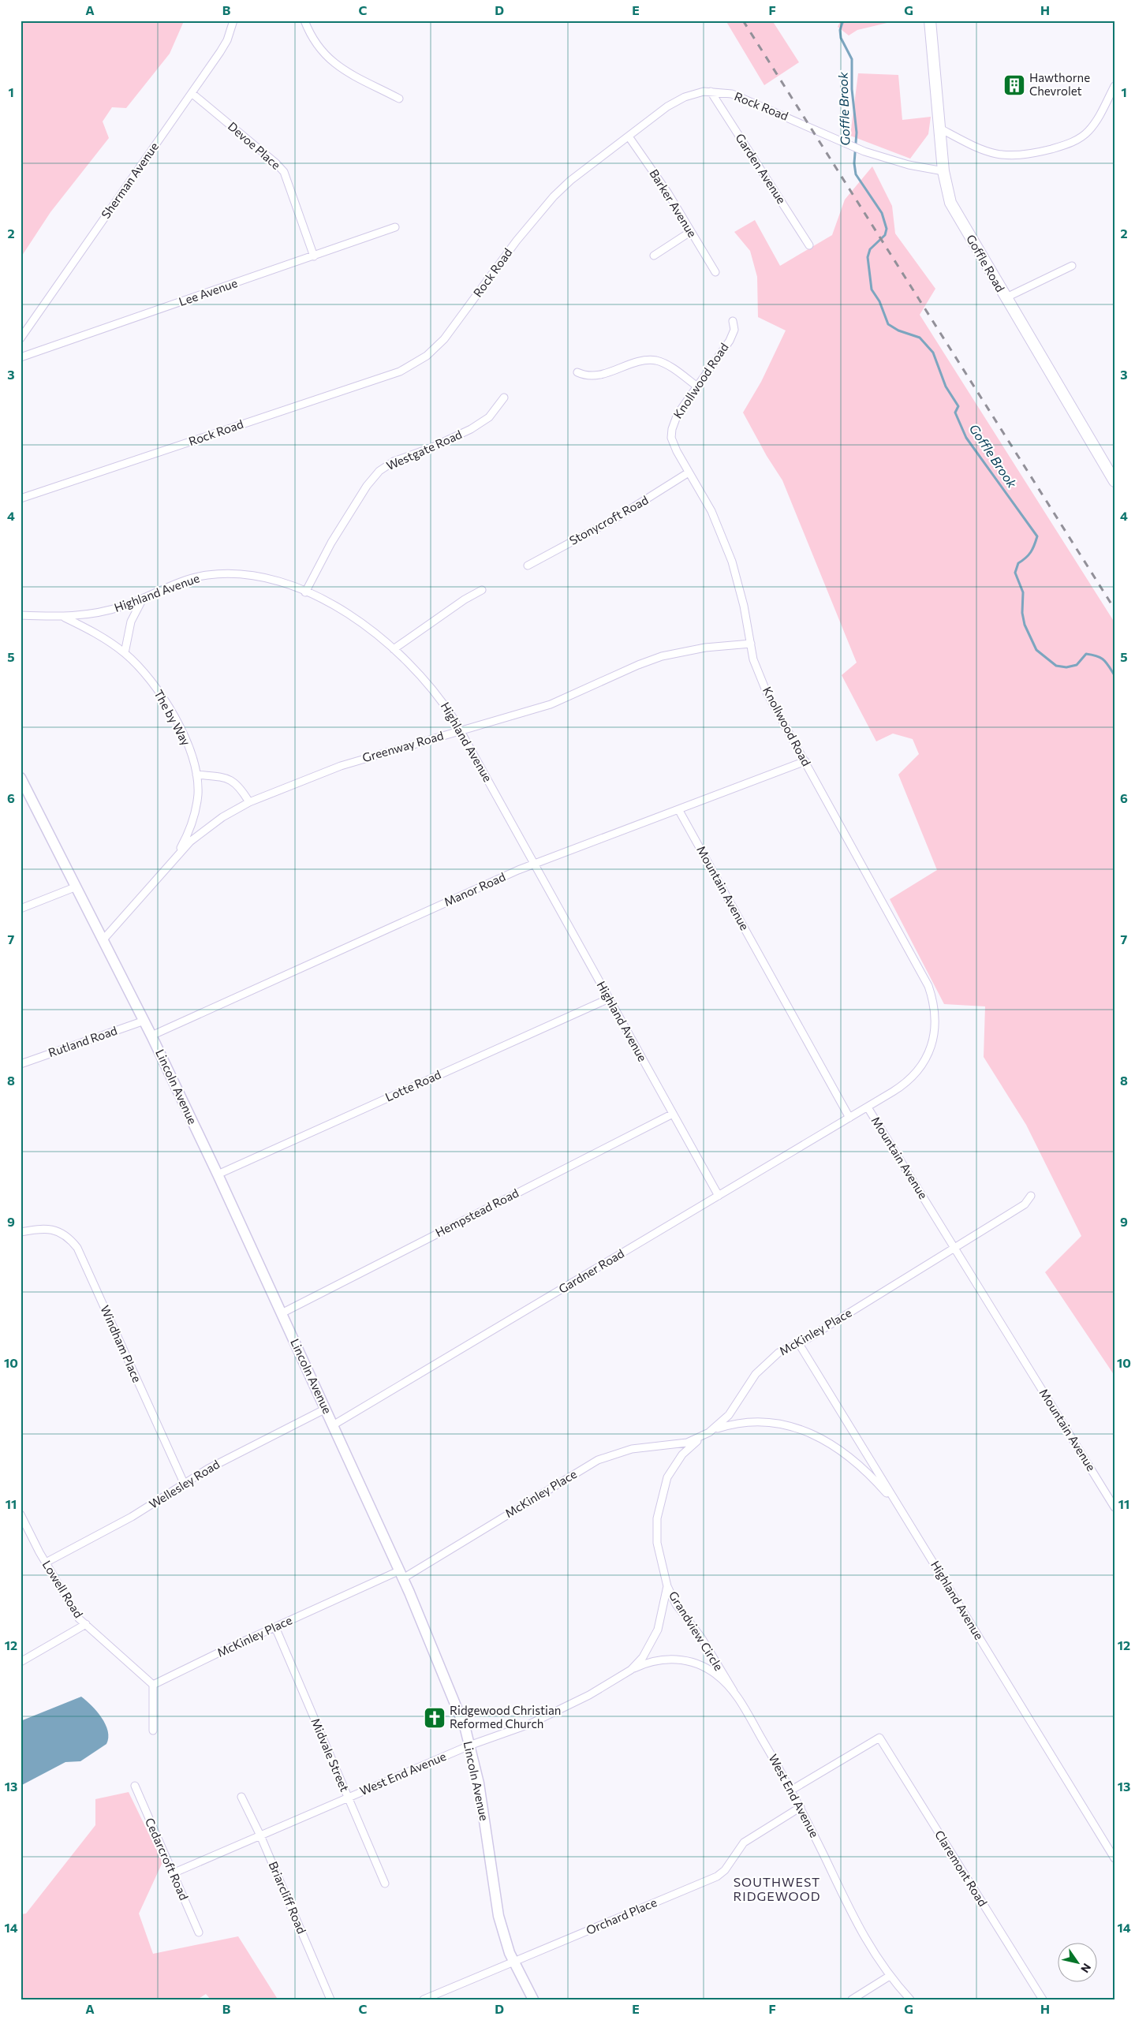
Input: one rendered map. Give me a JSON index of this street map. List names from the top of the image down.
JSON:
{
  "streets": {
    "main road": ["Goffle Road", "Lincoln Avenue"],
    "street": [
      "Rock Road",
      "Devoe Place",
      "Garden Avenue",
      "Sherman Avenue",
      "Barker Avenue",
      "Lee Avenue",
      "Knollwood Road",
      "Westgate Road",
      "Stonycroft Road",
      "Highland Avenue",
      "The by Way",
      "Greenway Road",
      "Mountain Avenue",
      "Manor Road",
      "Rutland Road",
      "Lotte Road",
      "Hempstead Road",
      "Gardner Road",
      "McKinley Place",
      "Windham Place",
      "Wellesley Road",
      "Lowell Road",
      "Grandview Circle",
      "Midvale Street",
      "West End Avenue",
      "Cedarcroft Road",
      "Claremont Road",
      "Briarcliff Road",
      "Orchard Place"
    ]
  },
  "crossings": [
    ["Rock Road", "Garden Avenue"],
    ["Rock Road", "Barker Avenue"],
    ["Rock Road", "Goffle Road"],
    ["Devoe Place", "Sherman Avenue"],
    ["Devoe Place", "Lee Avenue"],
    ["Knollwood Road", "Stonycroft Road"],
    ["Knollwood Road", "Greenway Road"],
    ["Knollwood Road", "Mountain Avenue"],
    ["Knollwood Road", "Manor Road"],
    ["Westgate Road", "Highland Avenue"],
    ["Highland Avenue", "The by Way"],
    ["Highland Avenue", "Greenway Road"],
    ["Highland Avenue", "Manor Road"],
    ["Highland Avenue", "Lotte Road"],
    ["Highland Avenue", "Hempstead Road"],
    ["Highland Avenue", "Gardner Road"],
    ["Highland Avenue", "McKinley Place"],
    ["Highland Avenue", "Grandview Circle"],
    ["The by Way", "Greenway Road"],
    ["Greenway Road", "Lincoln Avenue"],
    ["Mountain Avenue", "Manor Road"],
    ["Mountain Avenue", "Gardner Road"],
    ["Mountain Avenue", "McKinley Place"],
    ["Manor Road", "Lincoln Avenue"],
    ["Rutland Road", "Lincoln Avenue"],
    ["Lotte Road", "Lincoln Avenue"],
    ["Lincoln Avenue", "Hempstead Road"],
    ["Lincoln Avenue", "Gardner Road"],
    ["Lincoln Avenue", "McKinley Place"],
    ["Lincoln Avenue", "Wellesley Road"],
    ["Lincoln Avenue", "West End Avenue"],
    ["Lincoln Avenue", "Orchard Place"],
    ["McKinley Place", "Lowell Road"],
    ["McKinley Place", "Grandview Circle"],
    ["McKinley Place", "Midvale Street"],
    ["Windham Place", "Wellesley Road"],
    ["Wellesley Road", "Lowell Road"],
    ["Grandview Circle", "West End Avenue"],
    ["Midvale Street", "West End Avenue"],
    ["West End Avenue", "Cedarcroft Road"],
    ["West End Avenue", "Claremont Road"],
    ["West End Avenue", "Briarcliff Road"],
    ["West End Avenue", "Orchard Place"]
  ],
  "districts": ["SOUTHWEST RIDGEWOOD"],
  "water": ["Goffle Brook"],
  "places": {
    "building": ["Hawthorne Chevrolet"],
    "church": ["Ridgewood Christian Reformed Church"]
  },
  "north": "bottom right",
  "grid": {
    "columns": [
      "A",
      "B",
      "C",
      "D",
      "E",
      "F",
      "G",
      "H"
    ],
    "rows": [
      "1",
      "2",
      "3",
      "4",
      "5",
      "6",
      "7",
      "8",
      "9",
      "10",
      "11",
      "12",
      "13",
      "14"
    ]
  }
}
